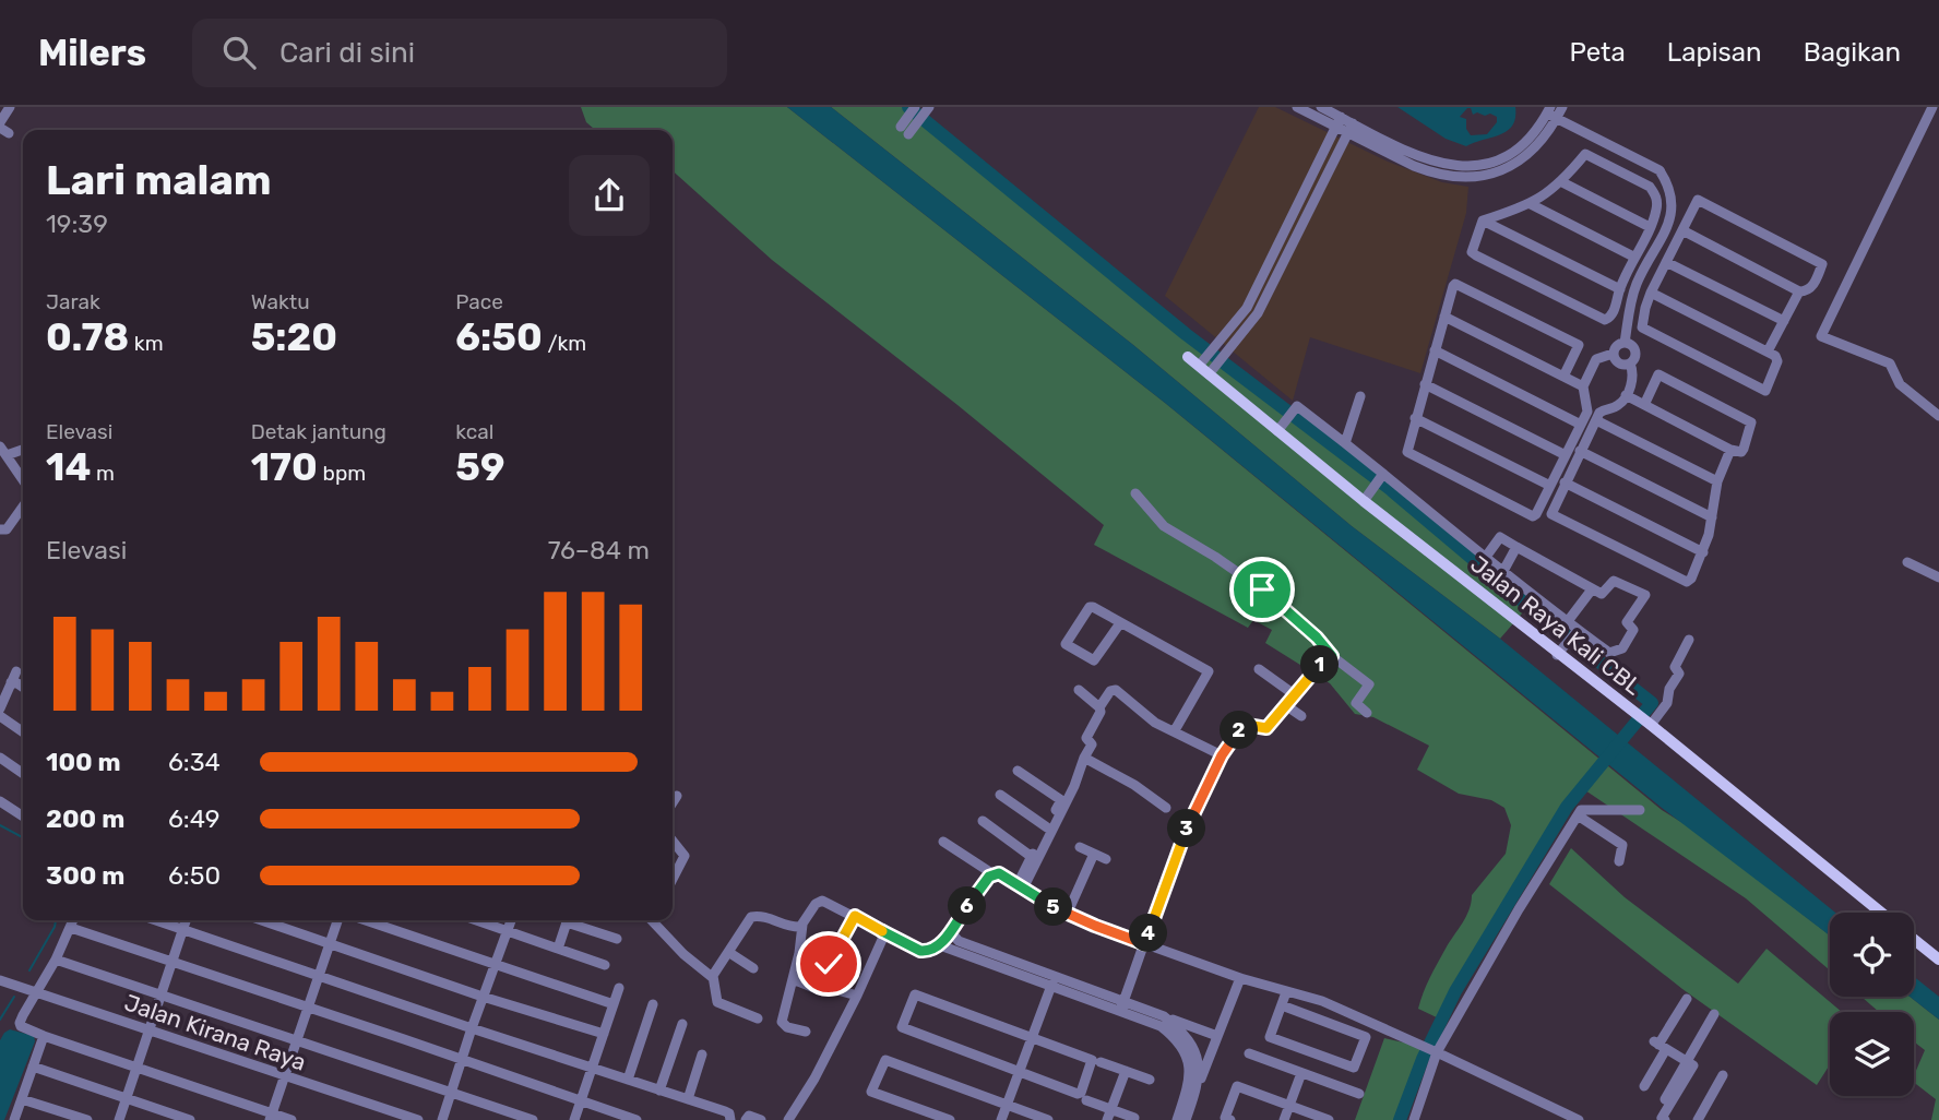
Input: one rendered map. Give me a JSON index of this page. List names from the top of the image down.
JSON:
{
  "streets": {
    "main road": ["Jalan Raya Kali CBL"],
    "street": ["Jalan Kirana Raya"]
  },
  "page": {
    "header": "Milers",
    "search": "Cari di sini",
    "nav": ["Peta", "Lapisan", "Bagikan"],
    "heading": ["Lari malam", "19:39"],
    "stats": [
      ["Jarak", "0.78 km"],
      ["Waktu", "5:20"],
      ["Pace", "6:50 /km"],
      ["Elevasi", "14 m"],
      ["Detak jantung", "170 bpm"],
      ["kcal", "59"]
    ],
    "chart": ["Elevasi", "76–84 m"],
    "pins": [
      "1",
      "2",
      "3",
      "6",
      "5",
      "4"
    ],
    "list": [
      {
        "name": "100 m",
        "note": "6:34"
      },
      {
        "name": "200 m",
        "note": "6:49"
      },
      {
        "name": "300 m",
        "note": "6:50"
      }
    ]
  }
}
